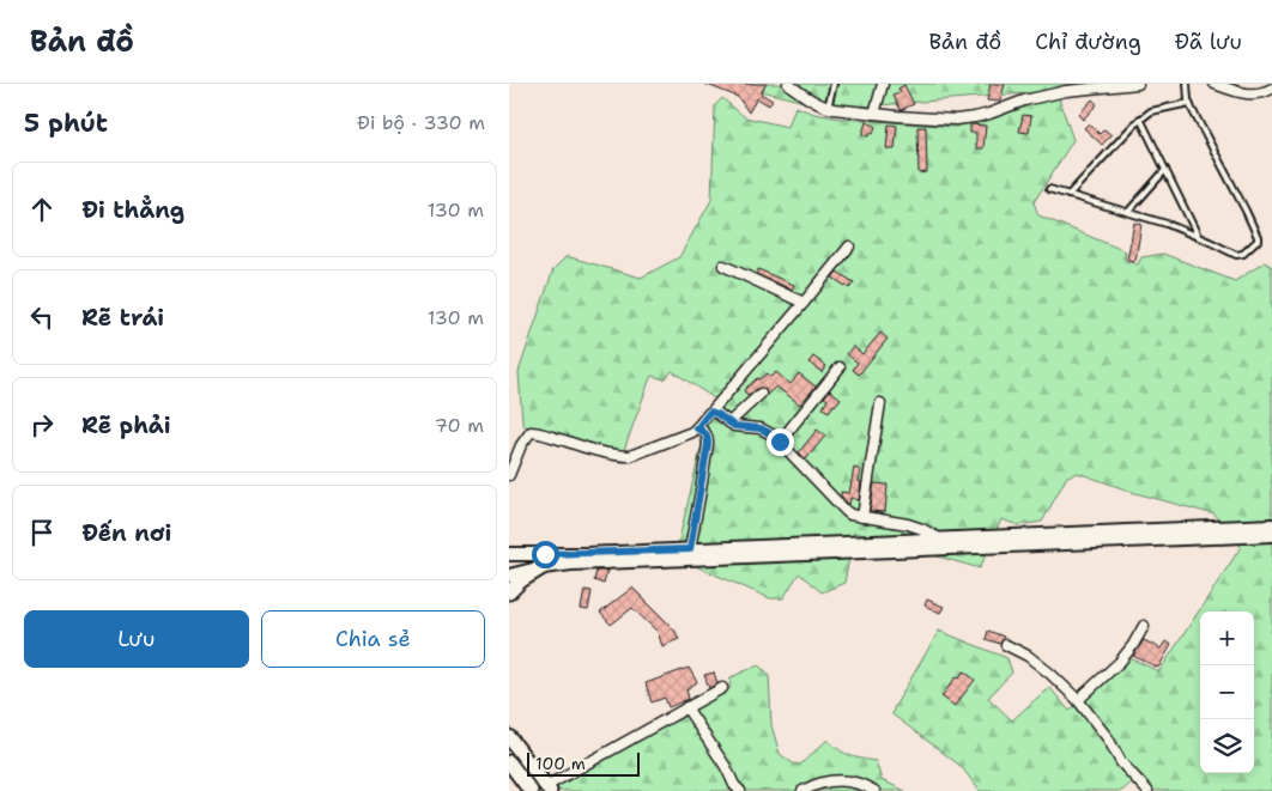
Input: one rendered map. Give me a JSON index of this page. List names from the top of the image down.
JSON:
{
  "scale_bar": "100 m",
  "page": {
    "header": "Bản đồ",
    "nav": ["Bản đồ", "Chỉ đường", "Đã lưu"],
    "heading": ["5 phút", "Đi bộ · 330 m"],
    "list": [
      ["Đi thẳng", "130 m"],
      ["Rẽ trái", "130 m"],
      ["Rẽ phải", "70 m"],
      "Đến nơi"
    ],
    "buttons": ["Lưu", "Chia sẻ"],
    "map_buttons": ["+", "−"],
    "scale": "100 m"
  }
}
